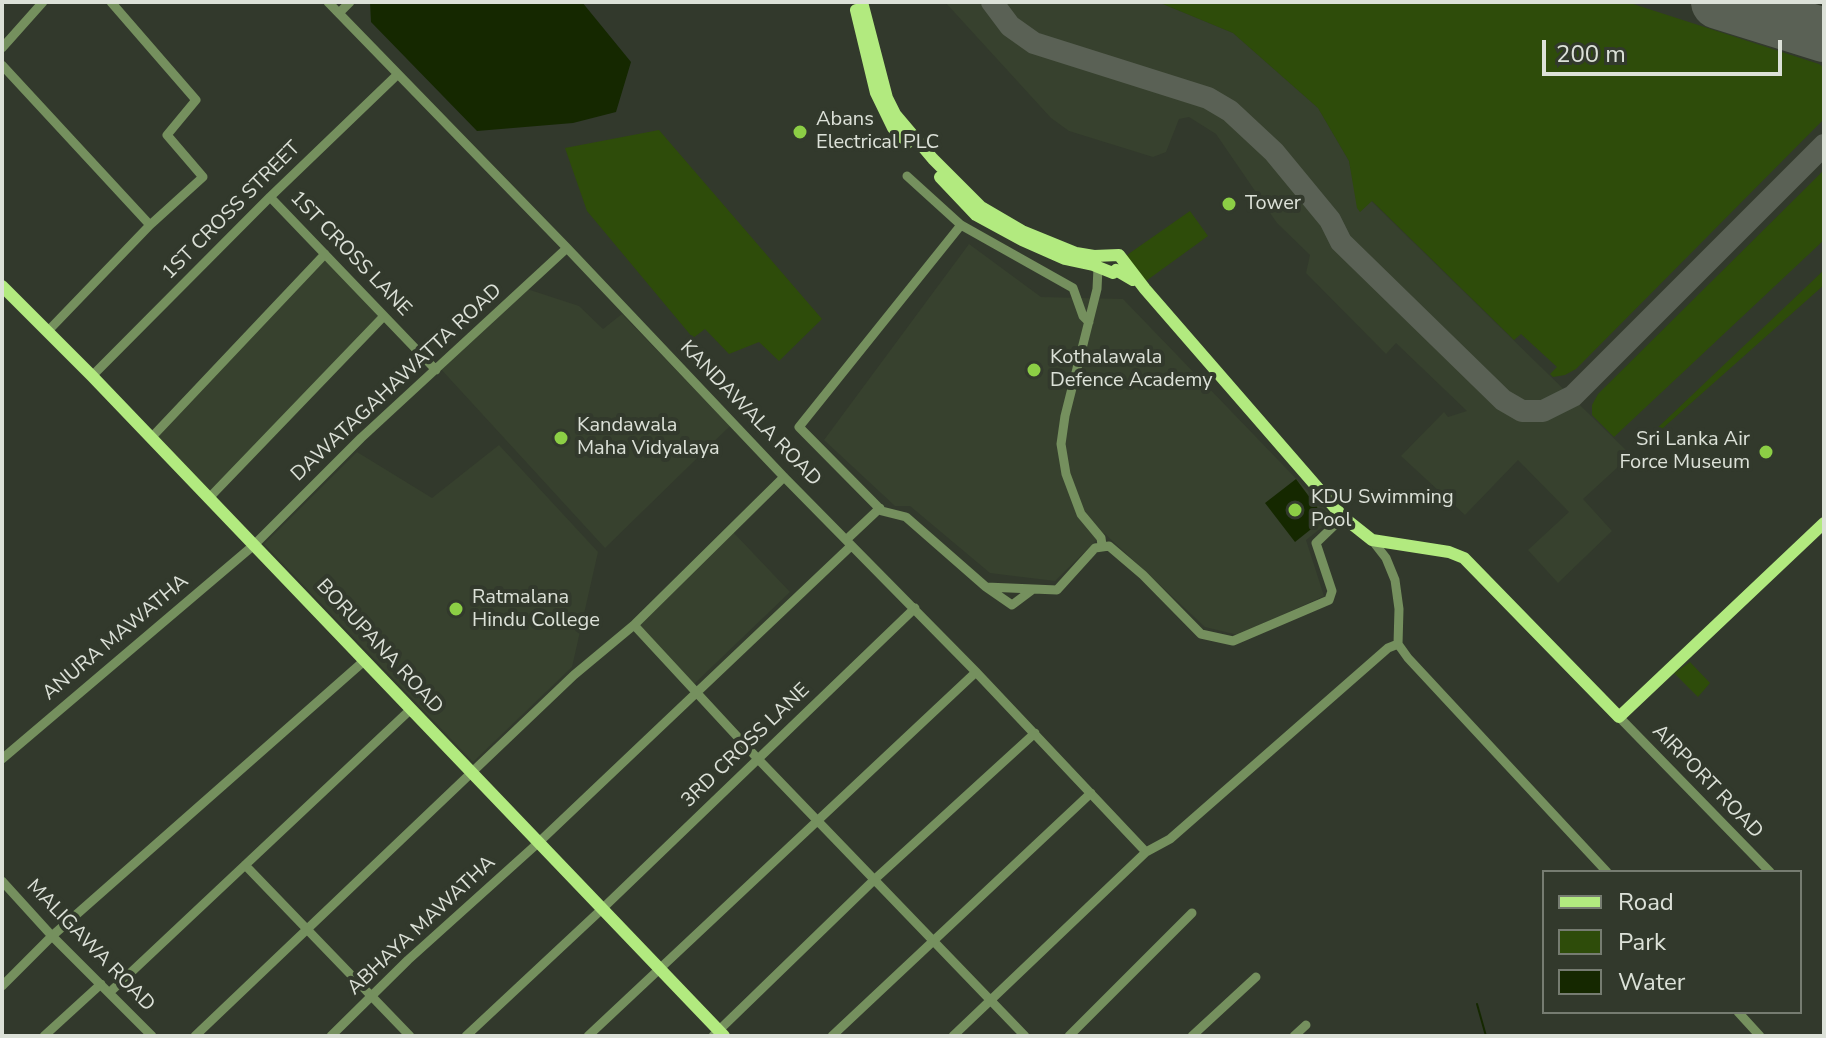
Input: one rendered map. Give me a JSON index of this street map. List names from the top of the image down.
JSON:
{
  "streets": {
    "main road": ["BORUPANA ROAD"],
    "street": [
      "1ST CROSS STREET",
      "1ST CROSS LANE",
      "DAWATAGAHAWATTA ROAD",
      "KANDAWALA ROAD",
      "ANURA MAWATHA",
      "3RD CROSS LANE",
      "AIRPORT ROAD",
      "ABHAYA MAWATHA",
      "MALIGAWA ROAD"
    ]
  },
  "crossings": [
    ["1ST CROSS STREET", "1ST CROSS LANE"],
    ["1ST CROSS STREET", "KANDAWALA ROAD"],
    ["1ST CROSS STREET", "BORUPANA ROAD"],
    ["1ST CROSS LANE", "DAWATAGAHAWATTA ROAD"],
    ["DAWATAGAHAWATTA ROAD", "KANDAWALA ROAD"],
    ["DAWATAGAHAWATTA ROAD", "ANURA MAWATHA"],
    ["DAWATAGAHAWATTA ROAD", "BORUPANA ROAD"],
    ["KANDAWALA ROAD", "3RD CROSS LANE"],
    ["KANDAWALA ROAD", "ABHAYA MAWATHA"],
    ["ANURA MAWATHA", "BORUPANA ROAD"],
    ["BORUPANA ROAD", "3RD CROSS LANE"],
    ["BORUPANA ROAD", "ABHAYA MAWATHA"]
  ],
  "places": [
    "Abans Electrical PLC",
    "Tower",
    "Kothalawala Defence Academy",
    "Kandawala Maha Vidyalaya",
    "Sri Lanka Air Force Museum",
    "KDU Swimming Pool",
    "Ratmalana Hindu College"
  ],
  "legend": ["Road", "Park", "Water"],
  "scale_bar": "200 m"
}
